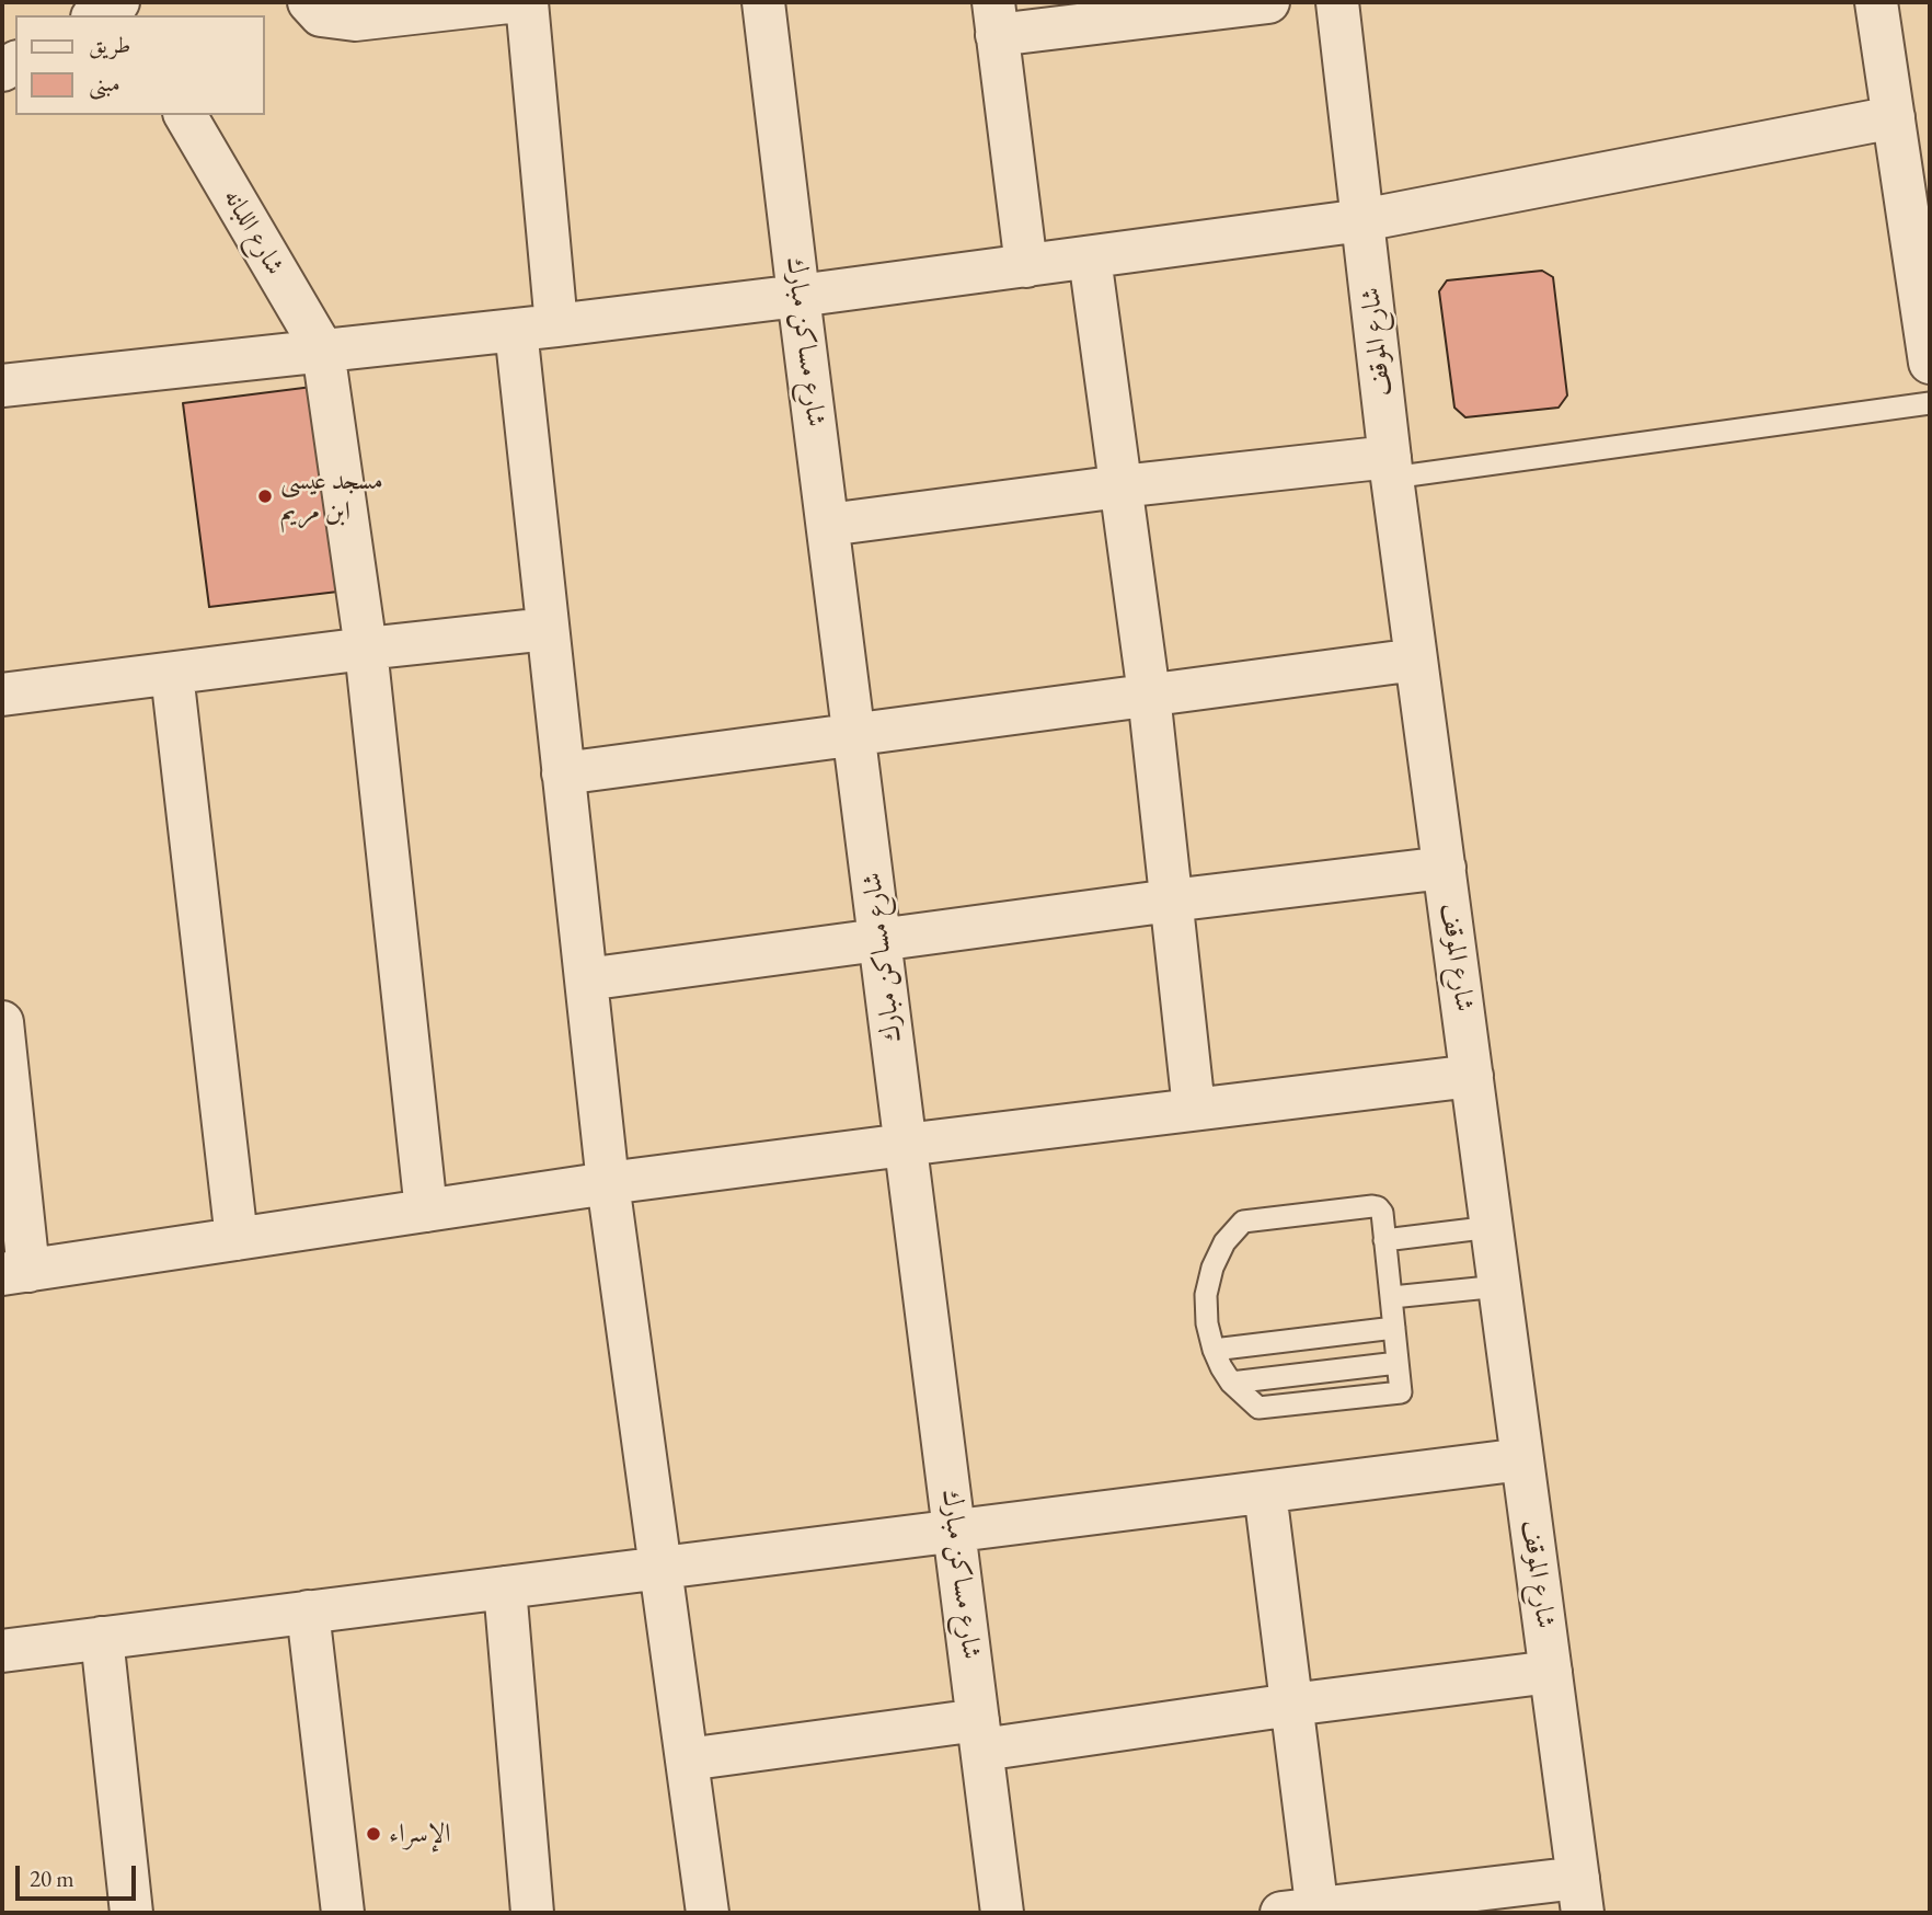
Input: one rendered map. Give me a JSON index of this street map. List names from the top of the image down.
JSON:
{
  "streets": {
    "street": ["شارع اللبانه", "شارع مساكن مبارك", "شارع الموقف"]
  },
  "places": ["مسجد عيسى ابن مريم", "الإسراء"],
  "legend": ["طريق", "مبنى"],
  "scale_bar": "20 m"
}
